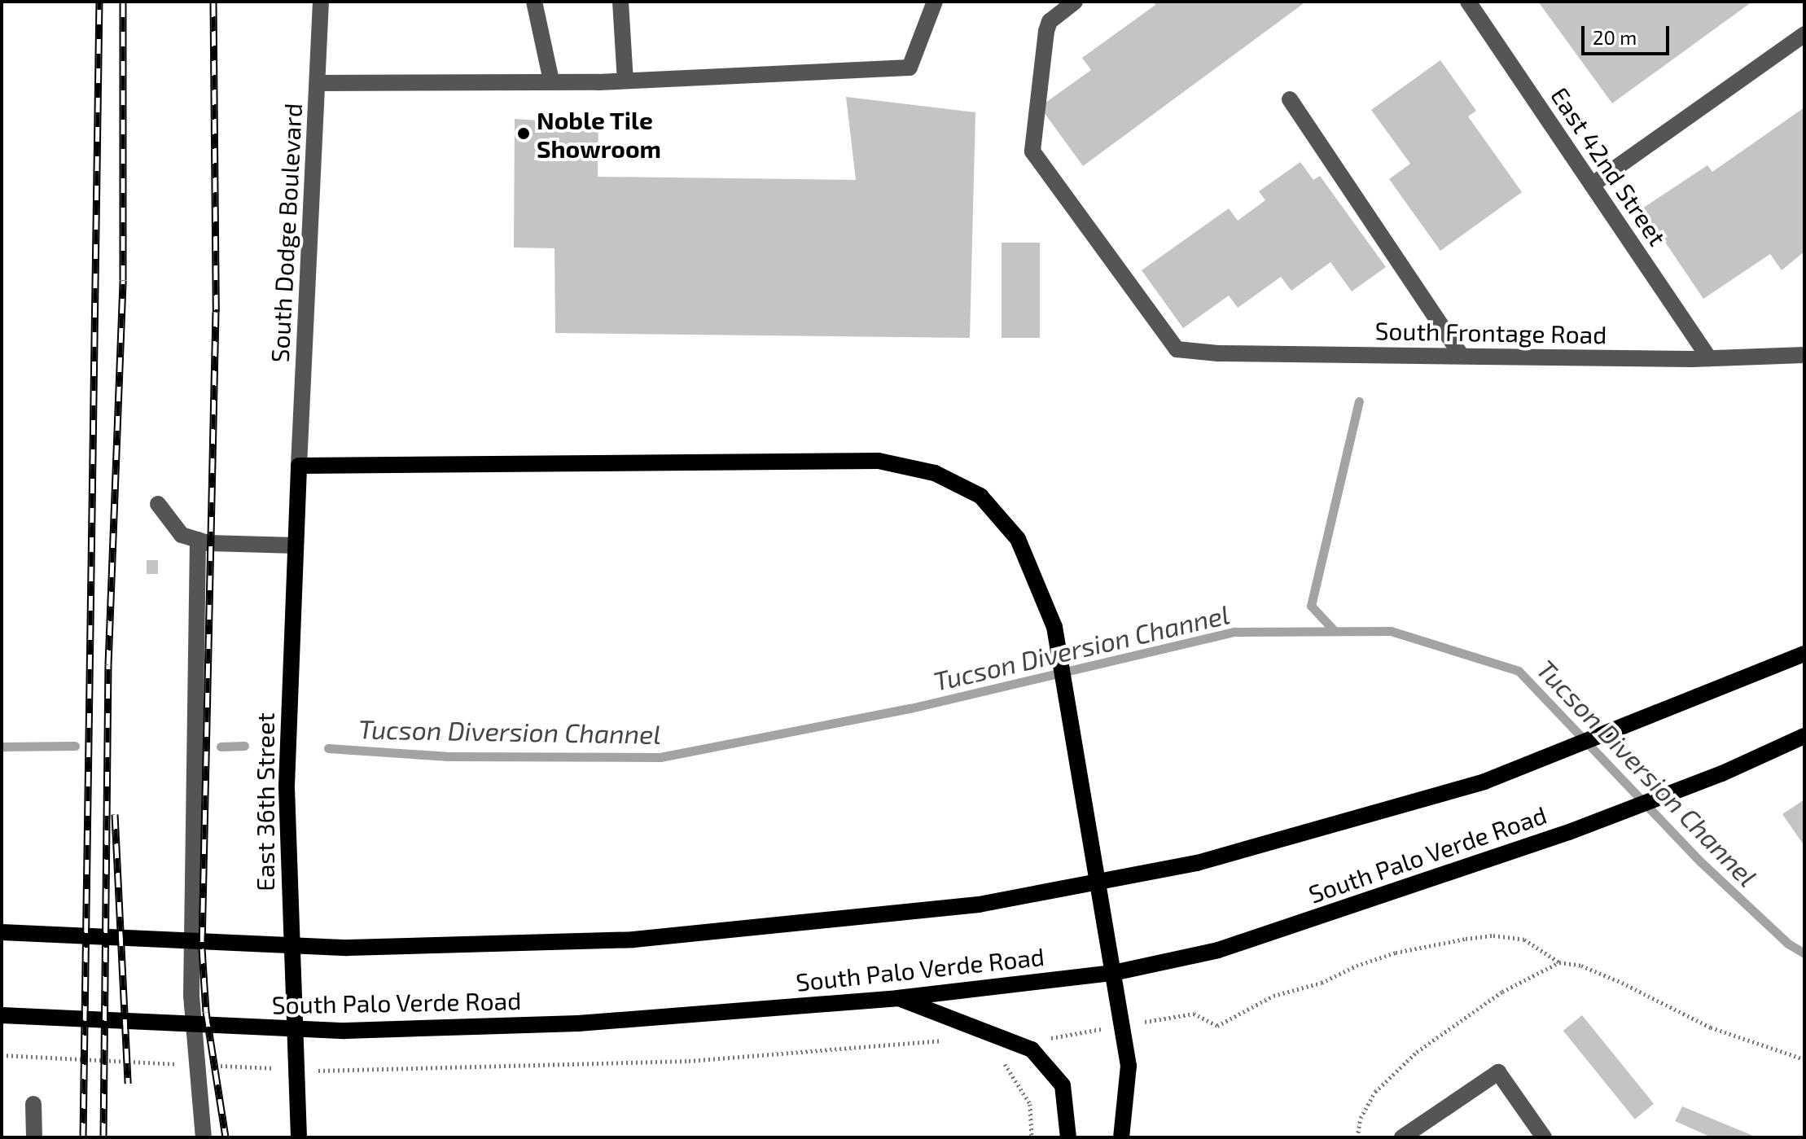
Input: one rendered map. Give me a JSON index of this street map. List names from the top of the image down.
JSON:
{
  "streets": {
    "main road": ["East 36th Street", "South Palo Verde Road"],
    "street": ["East 42nd Street", "South Dodge Boulevard", "South Frontage Road"]
  },
  "crossings": [
    ["East 42nd Street", "South Frontage Road"],
    ["South Dodge Boulevard", "East 36th Street"]
  ],
  "water": ["Tucson Diversion Channel"],
  "places": ["Noble Tile Showroom"],
  "scale_bar": "20 m"
}
